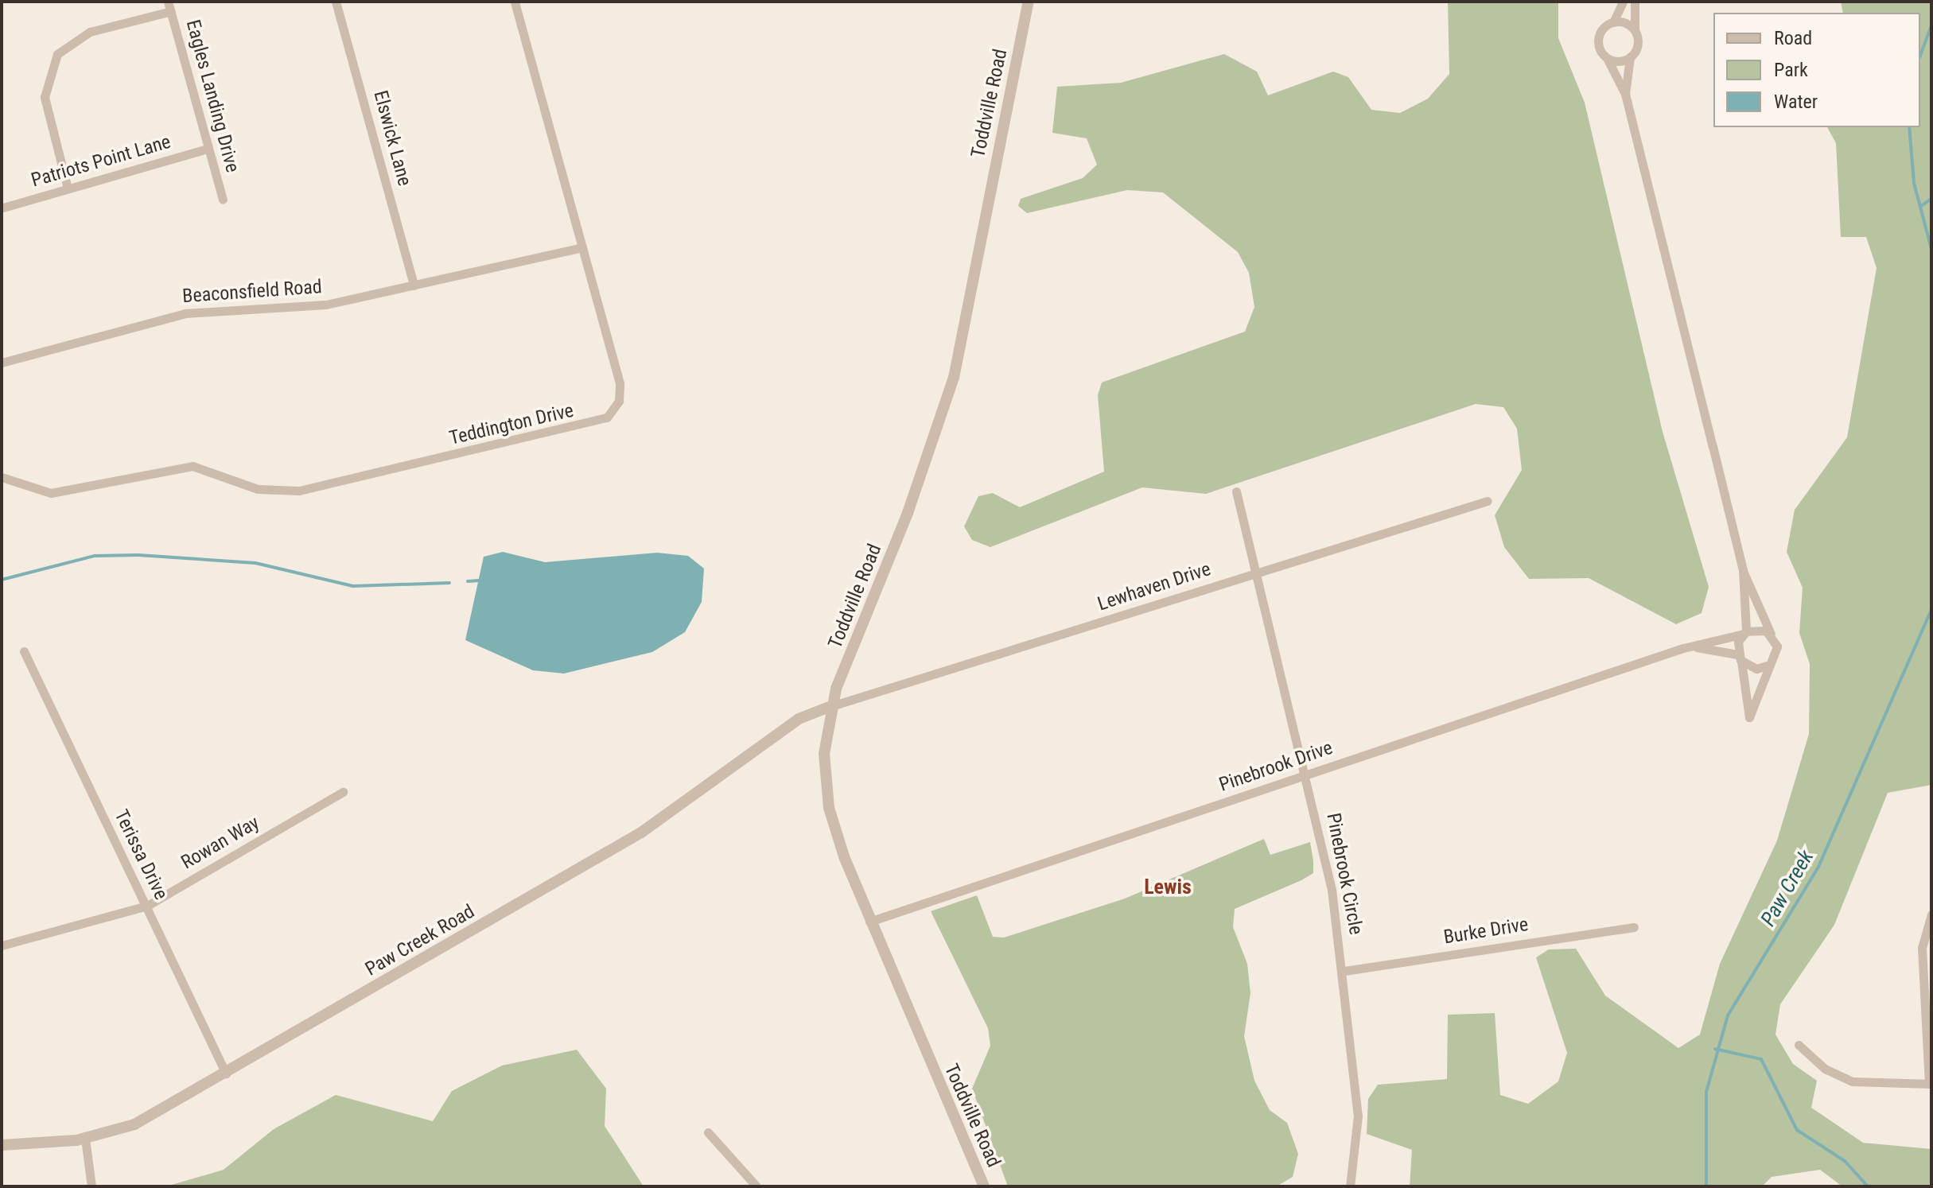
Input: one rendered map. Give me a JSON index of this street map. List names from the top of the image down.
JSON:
{
  "streets": {
    "street": [
      "Eagles Landing Drive",
      "Toddville Road",
      "Elswick Lane",
      "Patriots Point Lane",
      "Beaconsfield Road",
      "Teddington Drive",
      "Lewhaven Drive",
      "Pinebrook Drive",
      "Rowan Way",
      "Terissa Drive",
      "Pinebrook Circle",
      "Burke Drive",
      "Paw Creek Road"
    ]
  },
  "crossings": [
    ["Eagles Landing Drive", "Patriots Point Lane"],
    ["Toddville Road", "Lewhaven Drive"],
    ["Toddville Road", "Pinebrook Drive"],
    ["Toddville Road", "Paw Creek Road"],
    ["Elswick Lane", "Beaconsfield Road"],
    ["Beaconsfield Road", "Teddington Drive"],
    ["Lewhaven Drive", "Pinebrook Circle"],
    ["Lewhaven Drive", "Paw Creek Road"],
    ["Pinebrook Drive", "Pinebrook Circle"],
    ["Rowan Way", "Terissa Drive"],
    ["Terissa Drive", "Paw Creek Road"],
    ["Pinebrook Circle", "Burke Drive"]
  ],
  "districts": ["Lewis"],
  "water": ["Paw Creek"],
  "legend": ["Road", "Park", "Water"]
}
